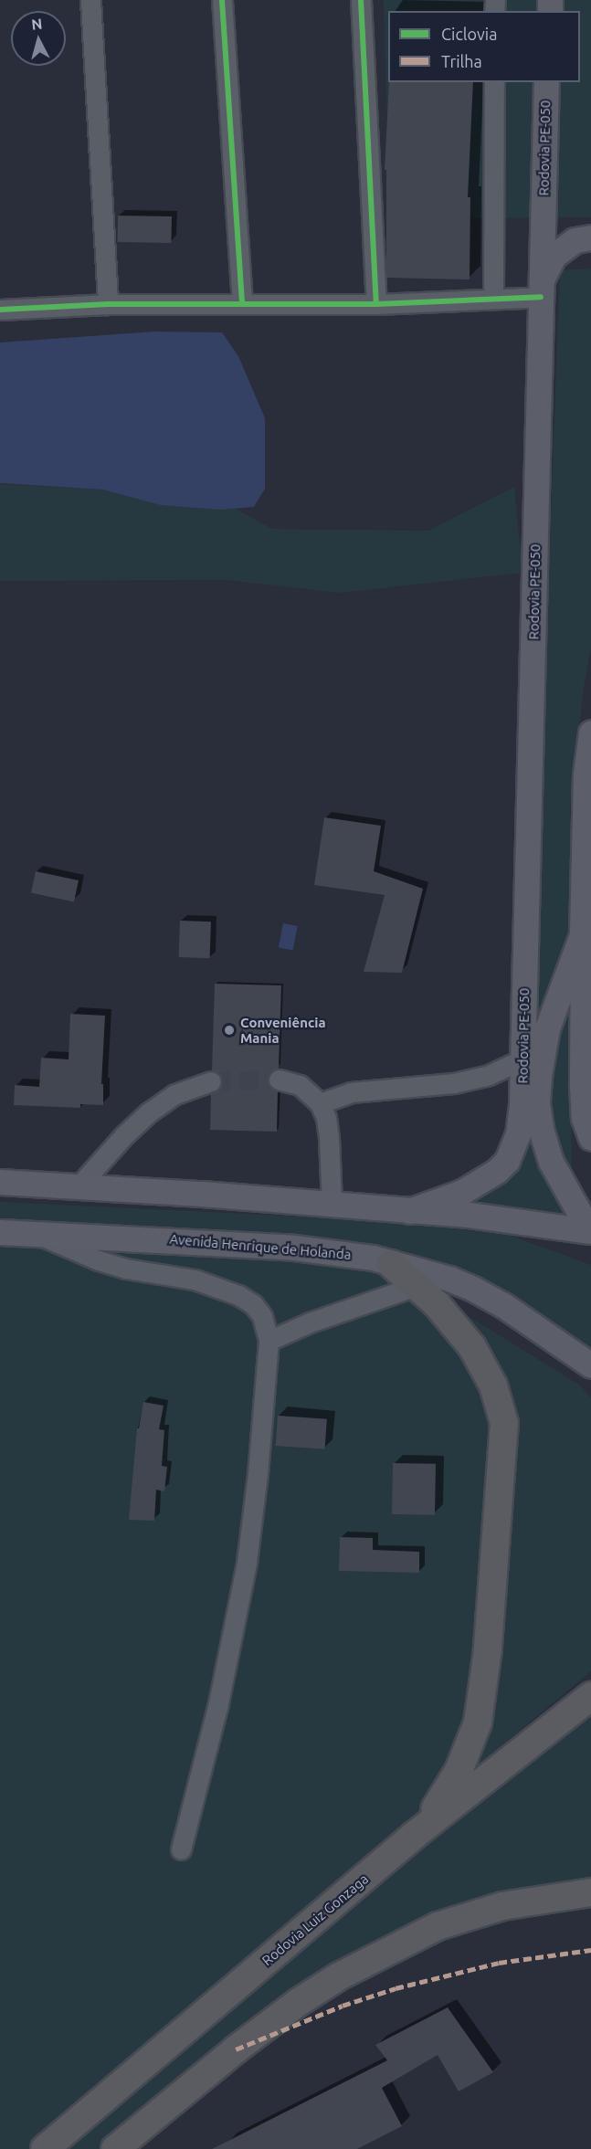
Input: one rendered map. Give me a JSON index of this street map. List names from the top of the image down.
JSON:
{
  "streets": {
    "highway": ["Rodovia Luiz Gonzaga"],
    "main road": ["Rodovia PE-050", "Avenida Henrique de Holanda"]
  },
  "places": ["Conveniência Mania"],
  "legend": ["Ciclovia", "Trilha"],
  "north": "top"
}
